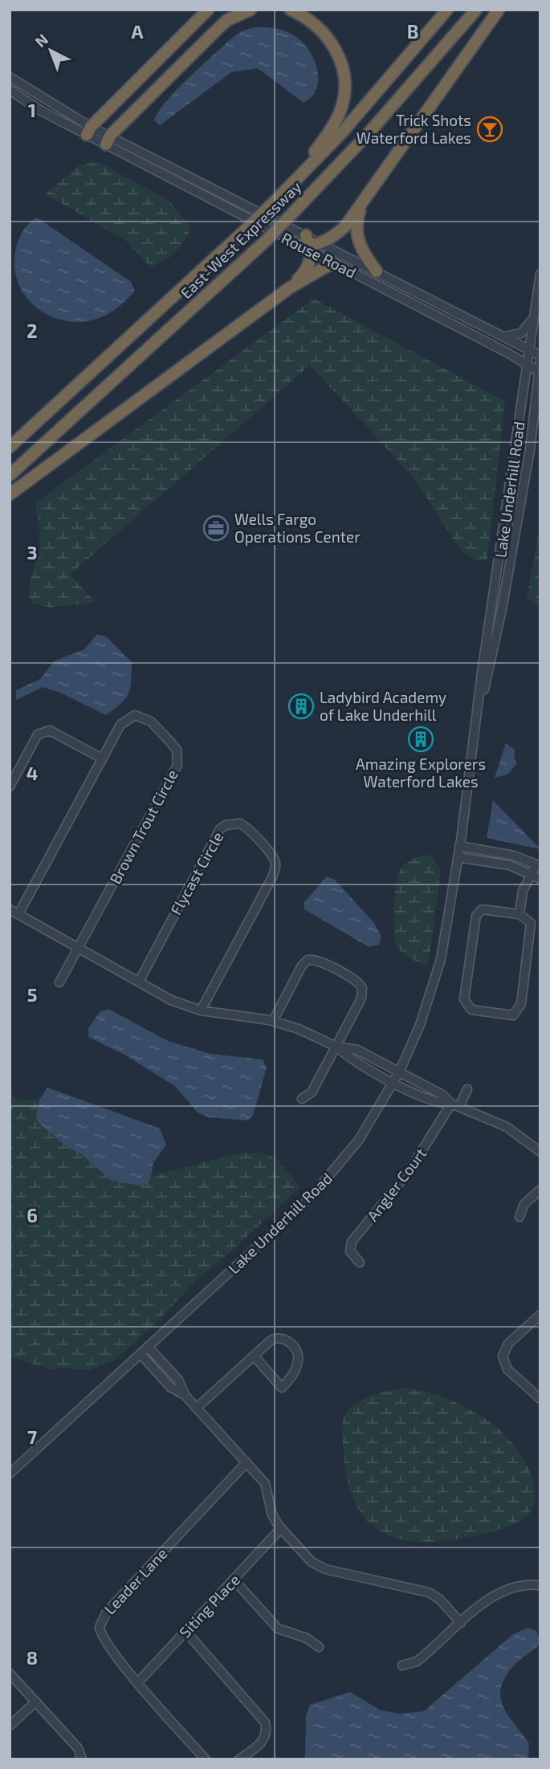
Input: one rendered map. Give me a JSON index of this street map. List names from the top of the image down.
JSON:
{
  "streets": {
    "highway": ["East-West Expressway"],
    "street": [
      "Rouse Road",
      "Lake Underhill Road",
      "Brown Trout Circle",
      "Flycast Circle",
      "Angler Court",
      "Leader Lane",
      "Siting Place"
    ]
  },
  "crossings": [
    ["Rouse Road", "Lake Underhill Road"],
    ["Leader Lane", "Siting Place"]
  ],
  "places": {
    "bar": ["Trick Shots Waterford Lakes"],
    "office": ["Wells Fargo Operations Center"],
    "building": ["Ladybird Academy of Lake Underhill", "Amazing Explorers Waterford Lakes"]
  },
  "north": "top left",
  "grid": {
    "columns": ["A", "B"],
    "rows": [
      "1",
      "2",
      "3",
      "4",
      "5",
      "6",
      "7",
      "8"
    ]
  }
}
